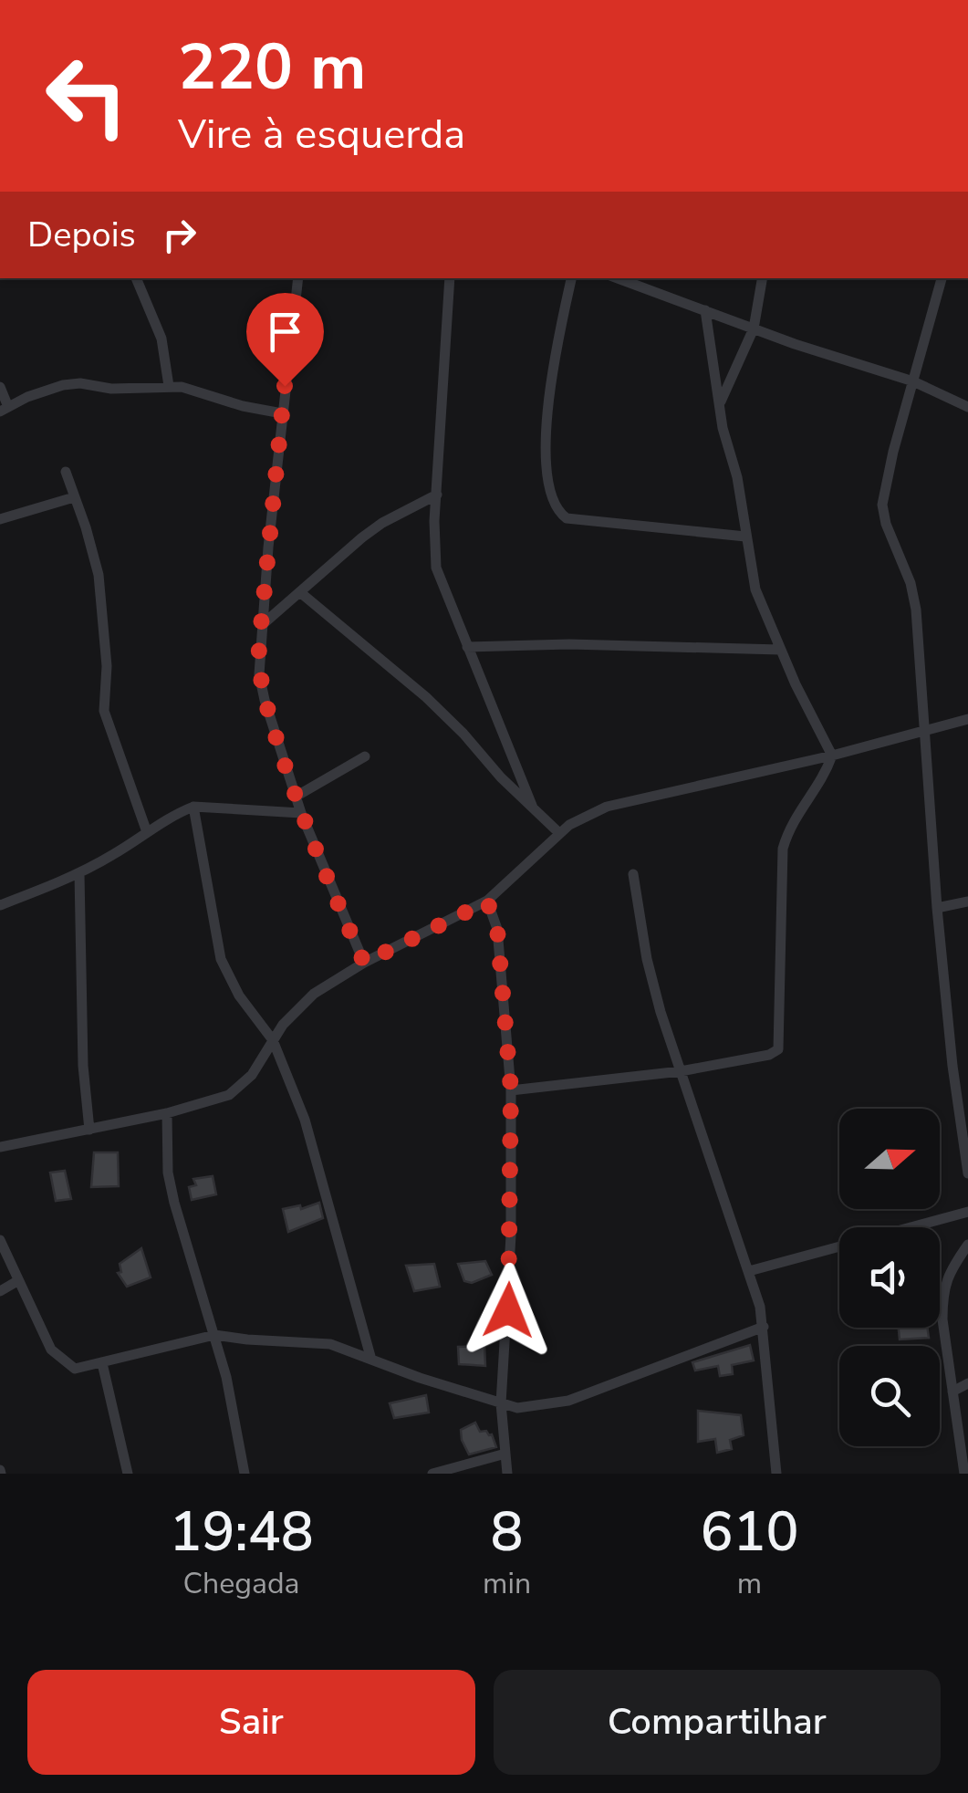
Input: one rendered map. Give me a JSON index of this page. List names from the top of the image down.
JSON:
{
  "north": "right",
  "page": {
    "turn": ["220 m", "Vire à esquerda"],
    "then": "Depois",
    "eta": [
      "19:48",
      "Chegada",
      "8",
      "min",
      "610",
      "m"
    ],
    "buttons": ["Sair", "Compartilhar"]
  }
}
